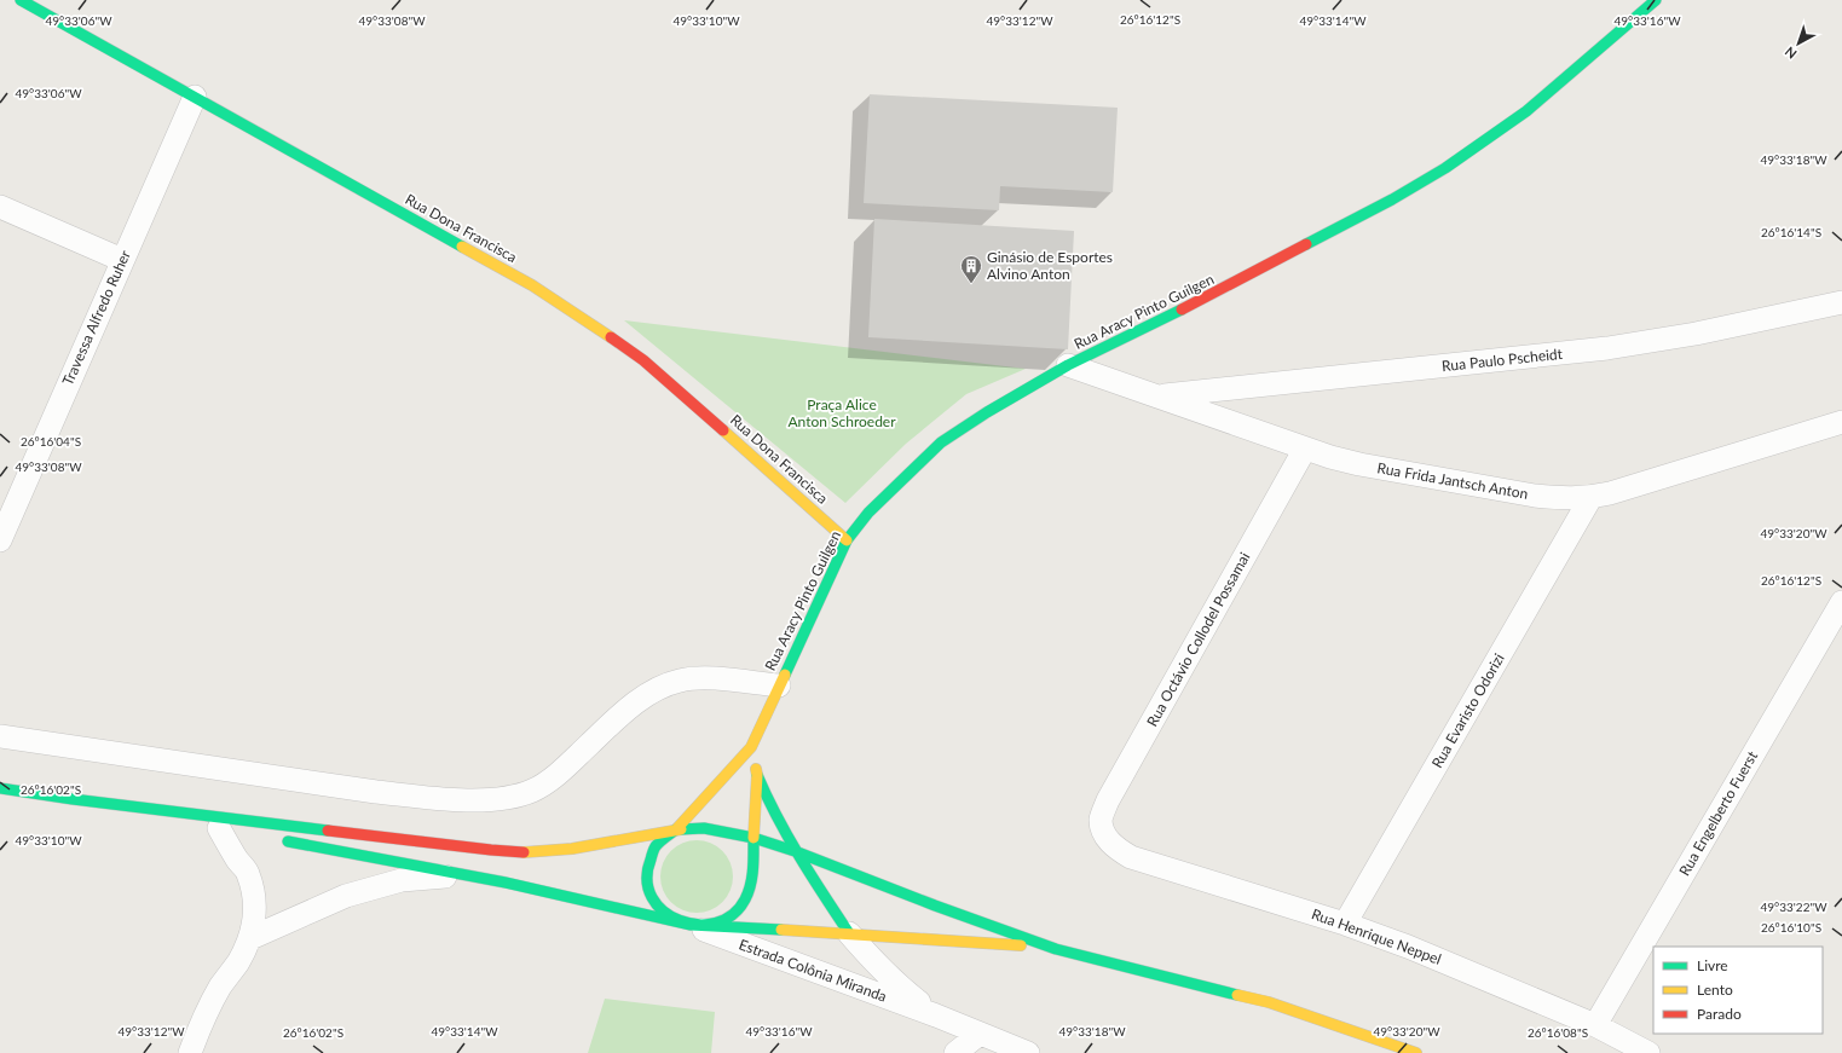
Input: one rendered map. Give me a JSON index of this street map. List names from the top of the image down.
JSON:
{
  "streets": {
    "main road": ["Rua Dona Francisca", "Rua Aracy Pinto Guilgen"],
    "street": [
      "Travessa Alfredo Ruher",
      "Rua Paulo Pscheidt",
      "Rua Frida Jantsch Anton",
      "Rua Octávio Collodel Possamai",
      "Rua Evaristo Odorizi",
      "Rua Engelberto Fuerst",
      "Rua Henrique Neppel",
      "Estrada Colônia Miranda"
    ]
  },
  "crossings": [
    ["Rua Dona Francisca", "Rua Aracy Pinto Guilgen"],
    ["Rua Dona Francisca", "Travessa Alfredo Ruher"],
    ["Rua Aracy Pinto Guilgen", "Rua Frida Jantsch Anton"],
    ["Rua Aracy Pinto Guilgen", "Estrada Colônia Miranda"],
    ["Rua Paulo Pscheidt", "Rua Frida Jantsch Anton"],
    ["Rua Frida Jantsch Anton", "Rua Octávio Collodel Possamai"],
    ["Rua Frida Jantsch Anton", "Rua Evaristo Odorizi"],
    ["Rua Octávio Collodel Possamai", "Rua Henrique Neppel"],
    ["Rua Evaristo Odorizi", "Rua Henrique Neppel"],
    ["Rua Engelberto Fuerst", "Rua Henrique Neppel"]
  ],
  "parks": ["Praça Alice Anton Schroeder"],
  "places": {
    "building": ["Ginásio de Esportes Alvino Anton"]
  },
  "legend": ["Livre", "Lento", "Parado"],
  "north": "bottom left",
  "coordinates": [
    "26°16'12\"S",
    "49°33'06\"W",
    "49°33'08\"W",
    "49°33'10\"W",
    "49°33'12\"W",
    "49°33'14\"W",
    "49°33'16\"W",
    "49°33'18\"W",
    "26°16'14\"S",
    "26°16'04\"S",
    "49°33'20\"W",
    "26°16'02\"S",
    "49°33'22\"W",
    "26°16'10\"S",
    "26°16'08\"S"
  ]
}
